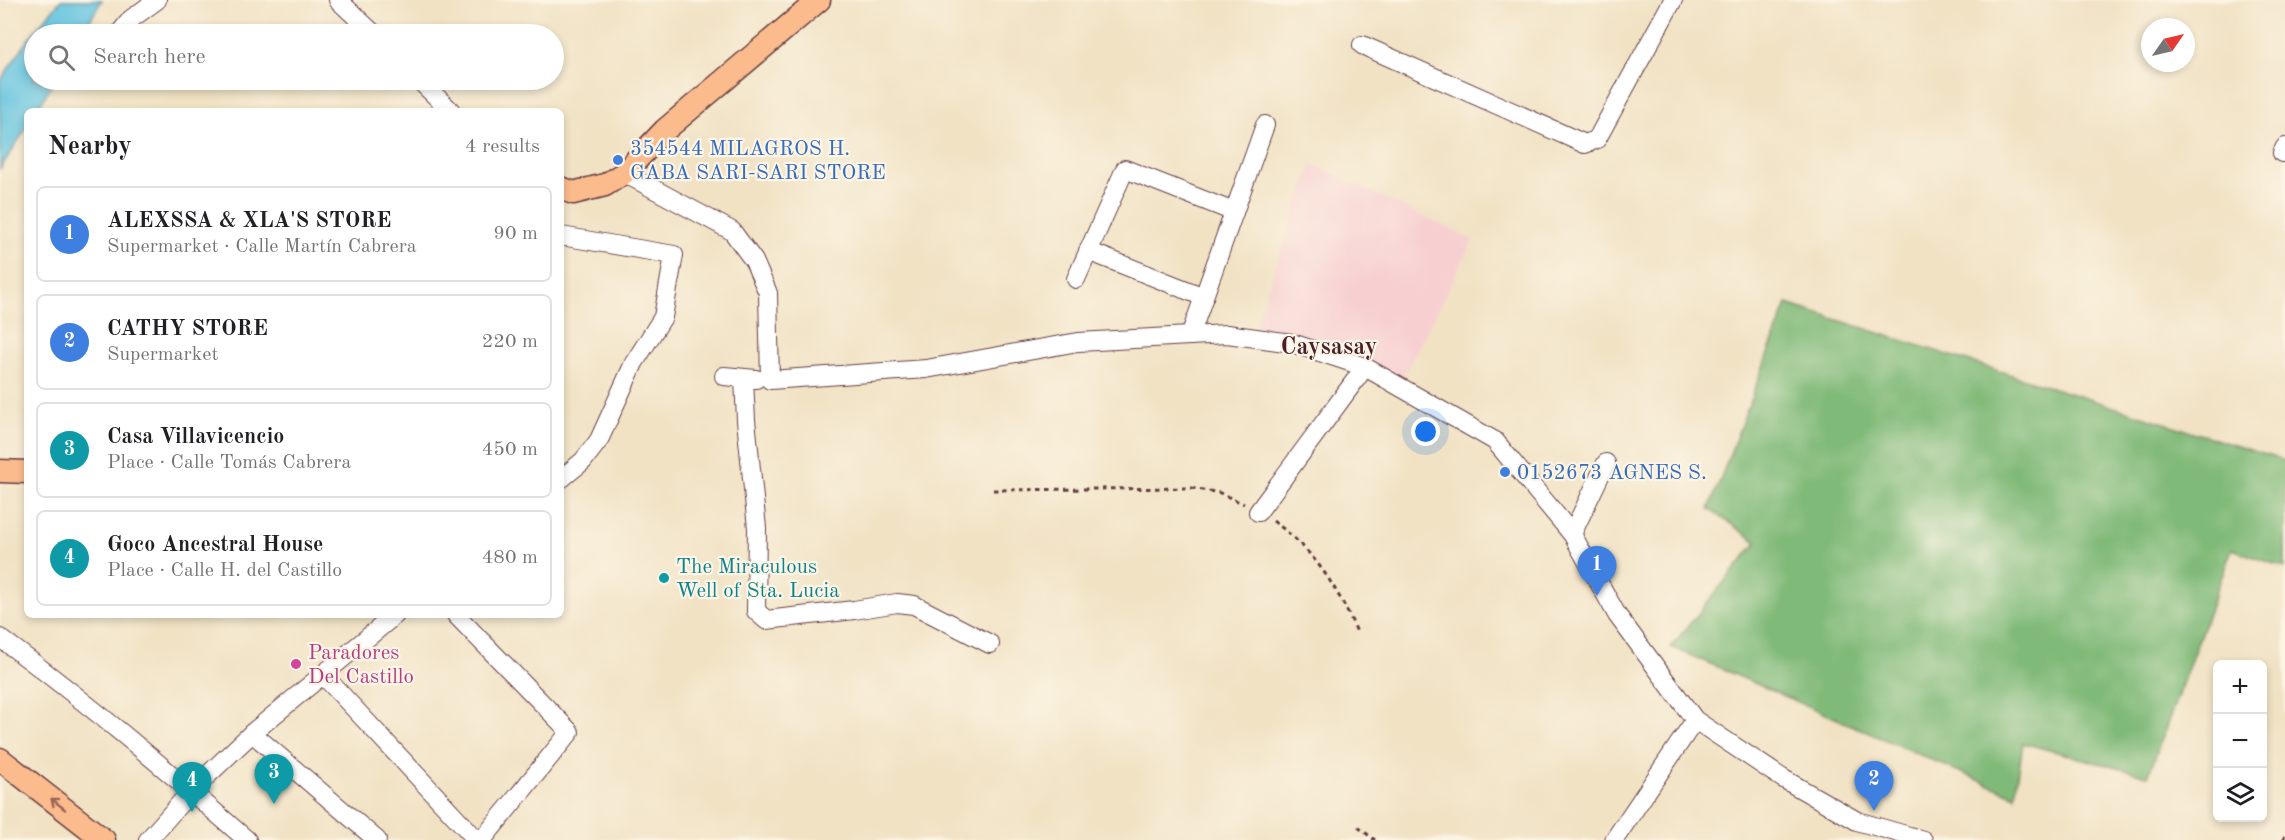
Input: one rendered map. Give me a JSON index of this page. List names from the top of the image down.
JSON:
{
  "districts": ["Caysasay"],
  "places": [
    "354544 MILAGROS H. GABA SARI-SARI STORE",
    "0152673 AGNES S.",
    "The Miraculous Well of Sta. Lucia",
    "Paradores Del Castillo"
  ],
  "north": "top right",
  "page": {
    "search": "Search here",
    "heading": ["Nearby", "4 results"],
    "list": [
      {
        "mark": "1",
        "name": "ALEXSSA & XLA'S STORE",
        "note": "Supermarket · Calle Martín Cabrera",
        "value": "90 m"
      },
      {
        "mark": "2",
        "name": "CATHY STORE",
        "note": "Supermarket",
        "value": "220 m"
      },
      {
        "mark": "3",
        "name": "Casa Villavicencio",
        "note": "Place · Calle Tomás Cabrera",
        "value": "450 m"
      },
      {
        "mark": "4",
        "name": "Goco Ancestral House",
        "note": "Place · Calle H. del Castillo",
        "value": "480 m"
      }
    ],
    "pins": [
      "1",
      "3",
      "2",
      "4"
    ],
    "map_buttons": ["+", "−"]
  }
}
